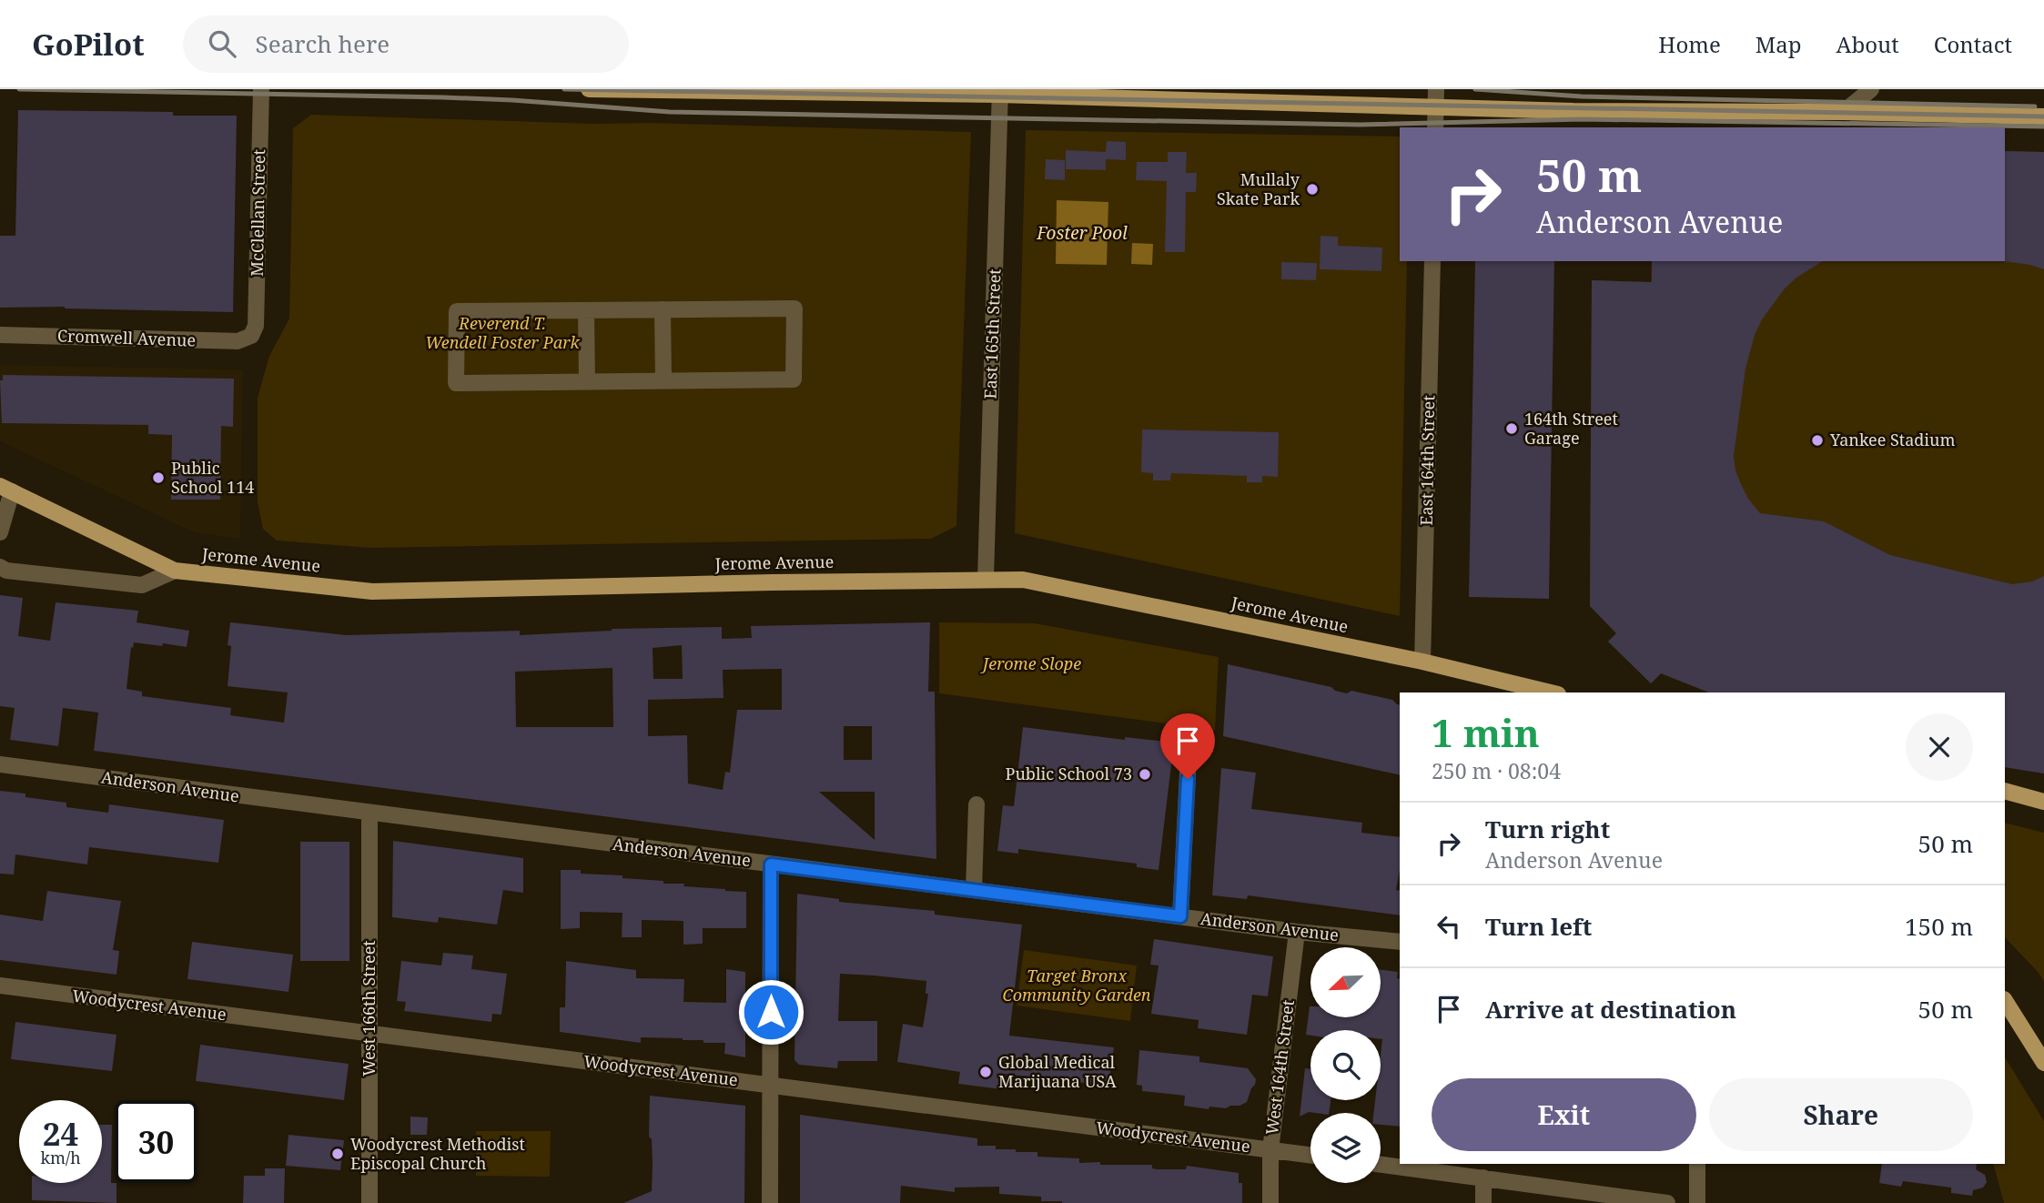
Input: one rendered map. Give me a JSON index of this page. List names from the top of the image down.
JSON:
{
  "streets": {
    "main road": ["Jerome Avenue"],
    "street": [
      "McClellan Street",
      "East 165th Street",
      "Cromwell Avenue",
      "East 164th Street",
      "Anderson Avenue",
      "Woodycrest Avenue",
      "West 166th Street",
      "West 164th Street"
    ]
  },
  "crossings": [
    ["McClellan Street", "Cromwell Avenue"],
    ["East 165th Street", "Jerome Avenue"],
    ["East 164th Street", "Jerome Avenue"],
    ["Anderson Avenue", "West 166th Street"],
    ["Anderson Avenue", "West 164th Street"],
    ["Woodycrest Avenue", "West 166th Street"],
    ["Woodycrest Avenue", "West 164th Street"]
  ],
  "water": ["Foster Pool"],
  "parks": ["Reverend T. Wendell Foster Park", "Jerome Slope", "Target Bronx Community Garden"],
  "places": [
    "Mullaly Skate Park",
    "164th Street Garage",
    "Yankee Stadium",
    "Public School 114",
    "Public School 73",
    "Global Medical Marijuana USA",
    "Woodycrest Methodist Episcopal Church"
  ],
  "north": "bottom left",
  "page": {
    "header": "GoPilot",
    "search": "Search here",
    "nav": [
      "Home",
      "Map",
      "About",
      "Contact"
    ],
    "turn": ["50 m", "Anderson Avenue"],
    "heading": ["1 min", "250 m · 08:04"],
    "list": [
      {
        "name": "Turn right",
        "note": "Anderson Avenue",
        "value": "50 m"
      },
      {
        "name": "Turn left",
        "value": "150 m"
      },
      {
        "name": "Arrive at destination",
        "value": "50 m"
      }
    ],
    "buttons": ["Exit", "Share"],
    "speed": "24 km/h",
    "limit": "30"
  }
}
